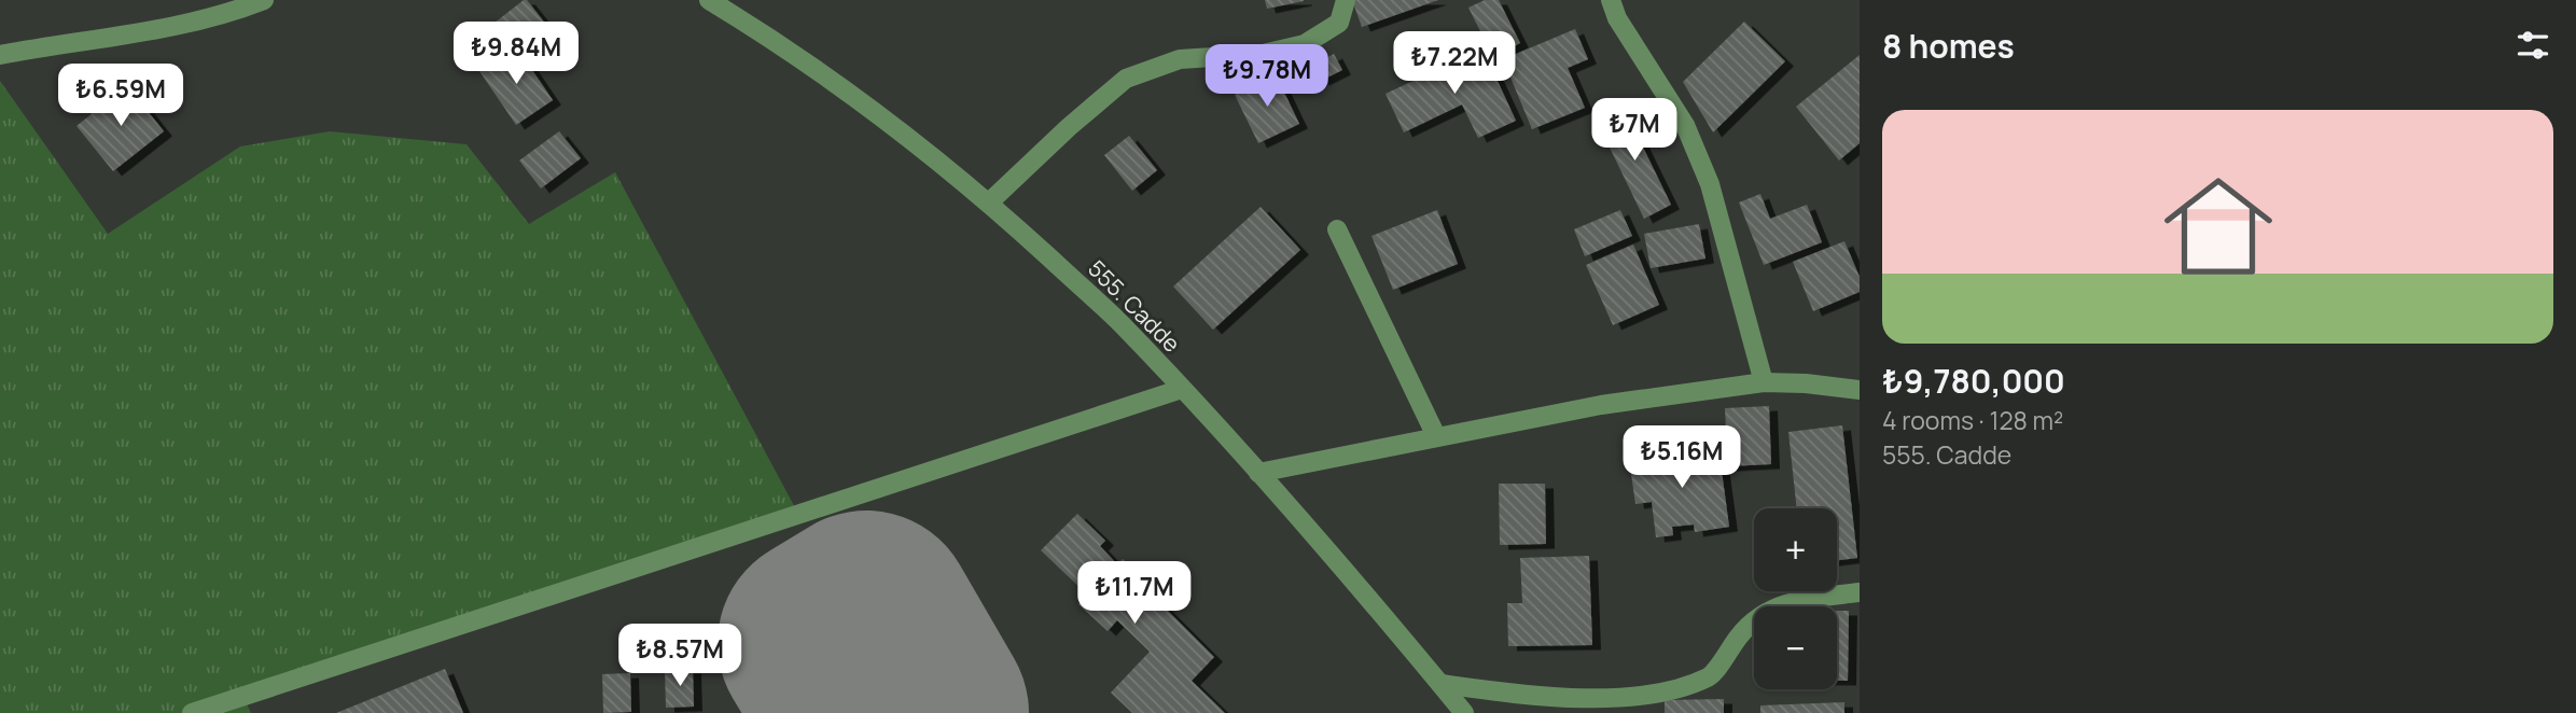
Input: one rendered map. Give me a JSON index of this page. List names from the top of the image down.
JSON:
{
  "streets": {
    "street": ["555. Cadde"]
  },
  "page": {
    "heading": "8 homes",
    "price": [
      "₺9.84M",
      "₺7.22M",
      "₺9.78M",
      "₺6.59M",
      "₺7M",
      "₺5.16M",
      "₺11.7M",
      "₺8.57M"
    ],
    "list": [
      {
        "name": "₺9,780,000",
        "note": "4 rooms · 128 m² · 555. Cadde"
      }
    ],
    "map_buttons": ["+", "−"]
  }
}
